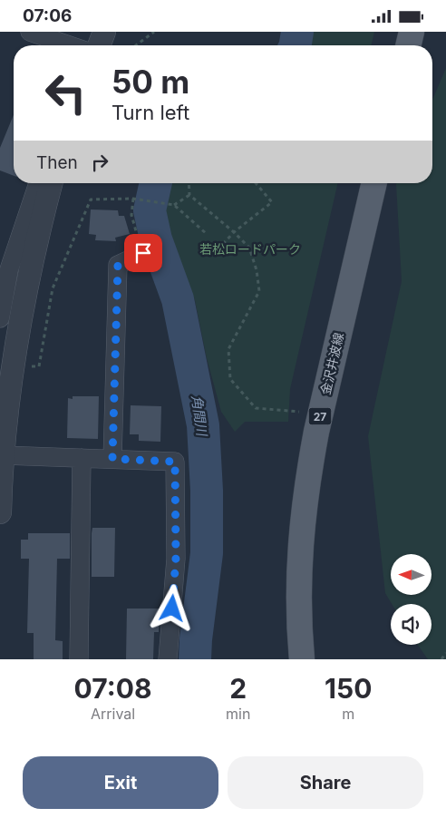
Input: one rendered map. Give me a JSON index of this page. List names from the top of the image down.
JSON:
{
  "streets": {
    "main road": ["金沢井波線", "27"]
  },
  "water": ["角間川"],
  "parks": ["若松ロードパーク"],
  "north": "left",
  "page": {
    "status": "07:06",
    "turn": ["50 m", "Turn left"],
    "then": "Then",
    "eta": [
      "07:08",
      "Arrival",
      "2",
      "min",
      "150",
      "m"
    ],
    "buttons": ["Exit", "Share"]
  }
}
